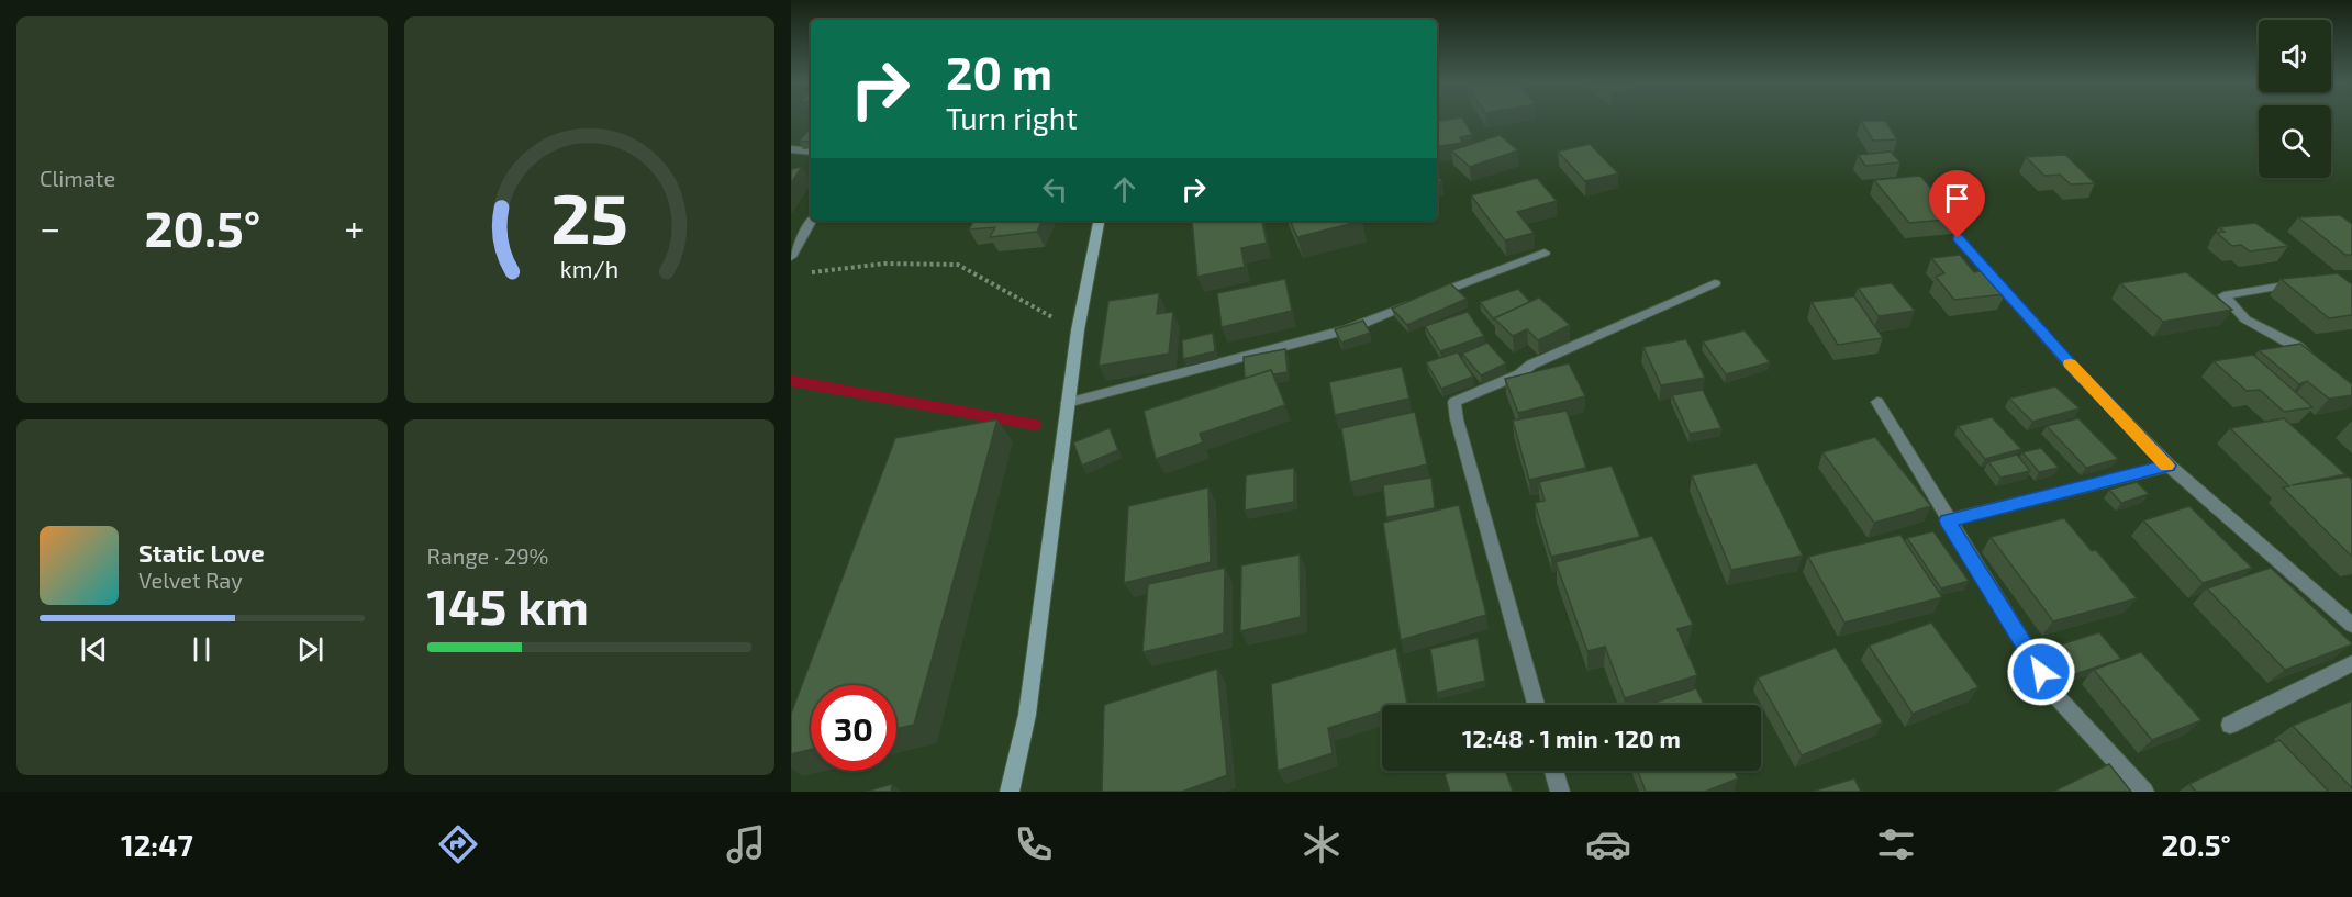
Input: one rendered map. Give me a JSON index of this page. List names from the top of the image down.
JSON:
{
  "page": {
    "tile": [
      "Climate",
      ["Range · 29%", "145 km"]
    ],
    "turn": ["20 m", "Turn right"],
    "heat": ["−", "20.5°", "+"],
    "song": ["Static Love", "Velvet Ray"],
    "limit": "30",
    "trip": "12:48 · 1 min · 120 m",
    "tabs": ["12:47", "20.5°"],
    "gauge": ["25", "km/h"]
  }
}
